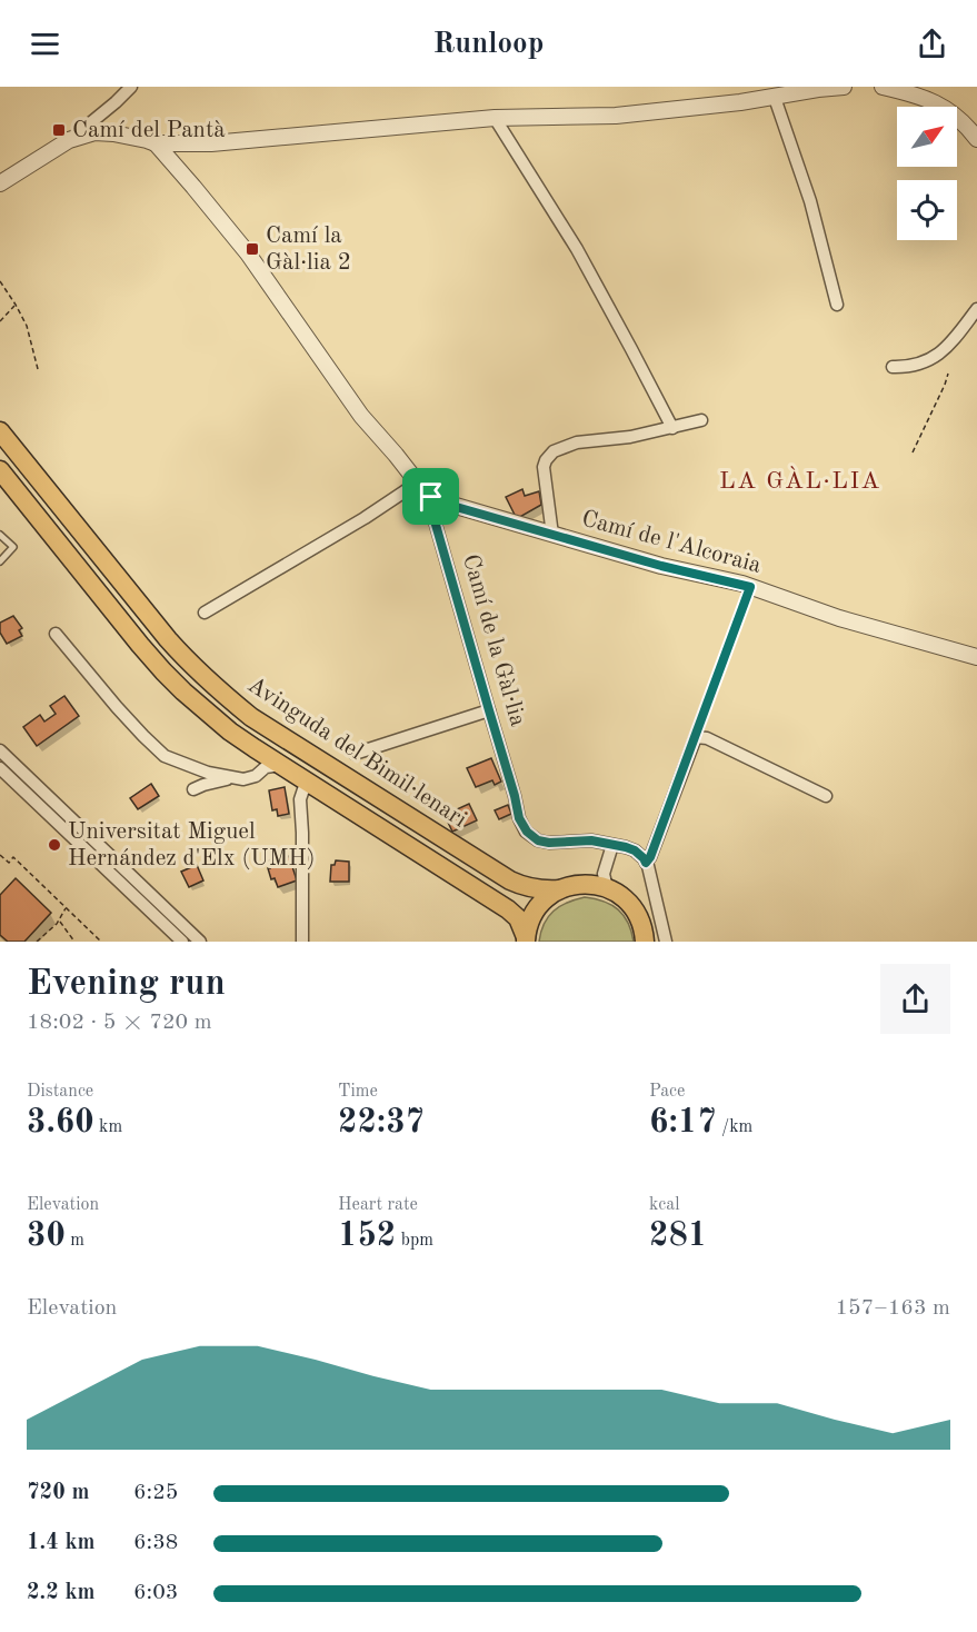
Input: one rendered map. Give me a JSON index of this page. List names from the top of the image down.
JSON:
{
  "streets": {
    "main road": ["Avinguda del Bimil·lenari"],
    "street": ["Camí de l'Alcoraia", "Camí de la Gàl·lia"]
  },
  "crossings": [
    ["Camí de l'Alcoraia", "Camí de la Gàl·lia"]
  ],
  "districts": ["LA GÀL·LIA"],
  "places": {
    "transit": ["Camí del Pantà", "Camí la Gàl·lia 2"],
    "other": ["Universitat Miguel Hernández d'Elx (UMH)"]
  },
  "north": "top right",
  "page": {
    "header": "Runloop",
    "heading": ["Evening run", "18:02 · 5 × 720 m"],
    "stats": [
      ["Distance", "3.60 km"],
      ["Time", "22:37"],
      ["Pace", "6:17 /km"],
      ["Elevation", "30 m"],
      ["Heart rate", "152 bpm"],
      ["kcal", "281"]
    ],
    "chart": ["Elevation", "157–163 m"],
    "list": [
      {
        "name": "720 m",
        "note": "6:25"
      },
      {
        "name": "1.4 km",
        "note": "6:38"
      },
      {
        "name": "2.2 km",
        "note": "6:03"
      }
    ]
  }
}
